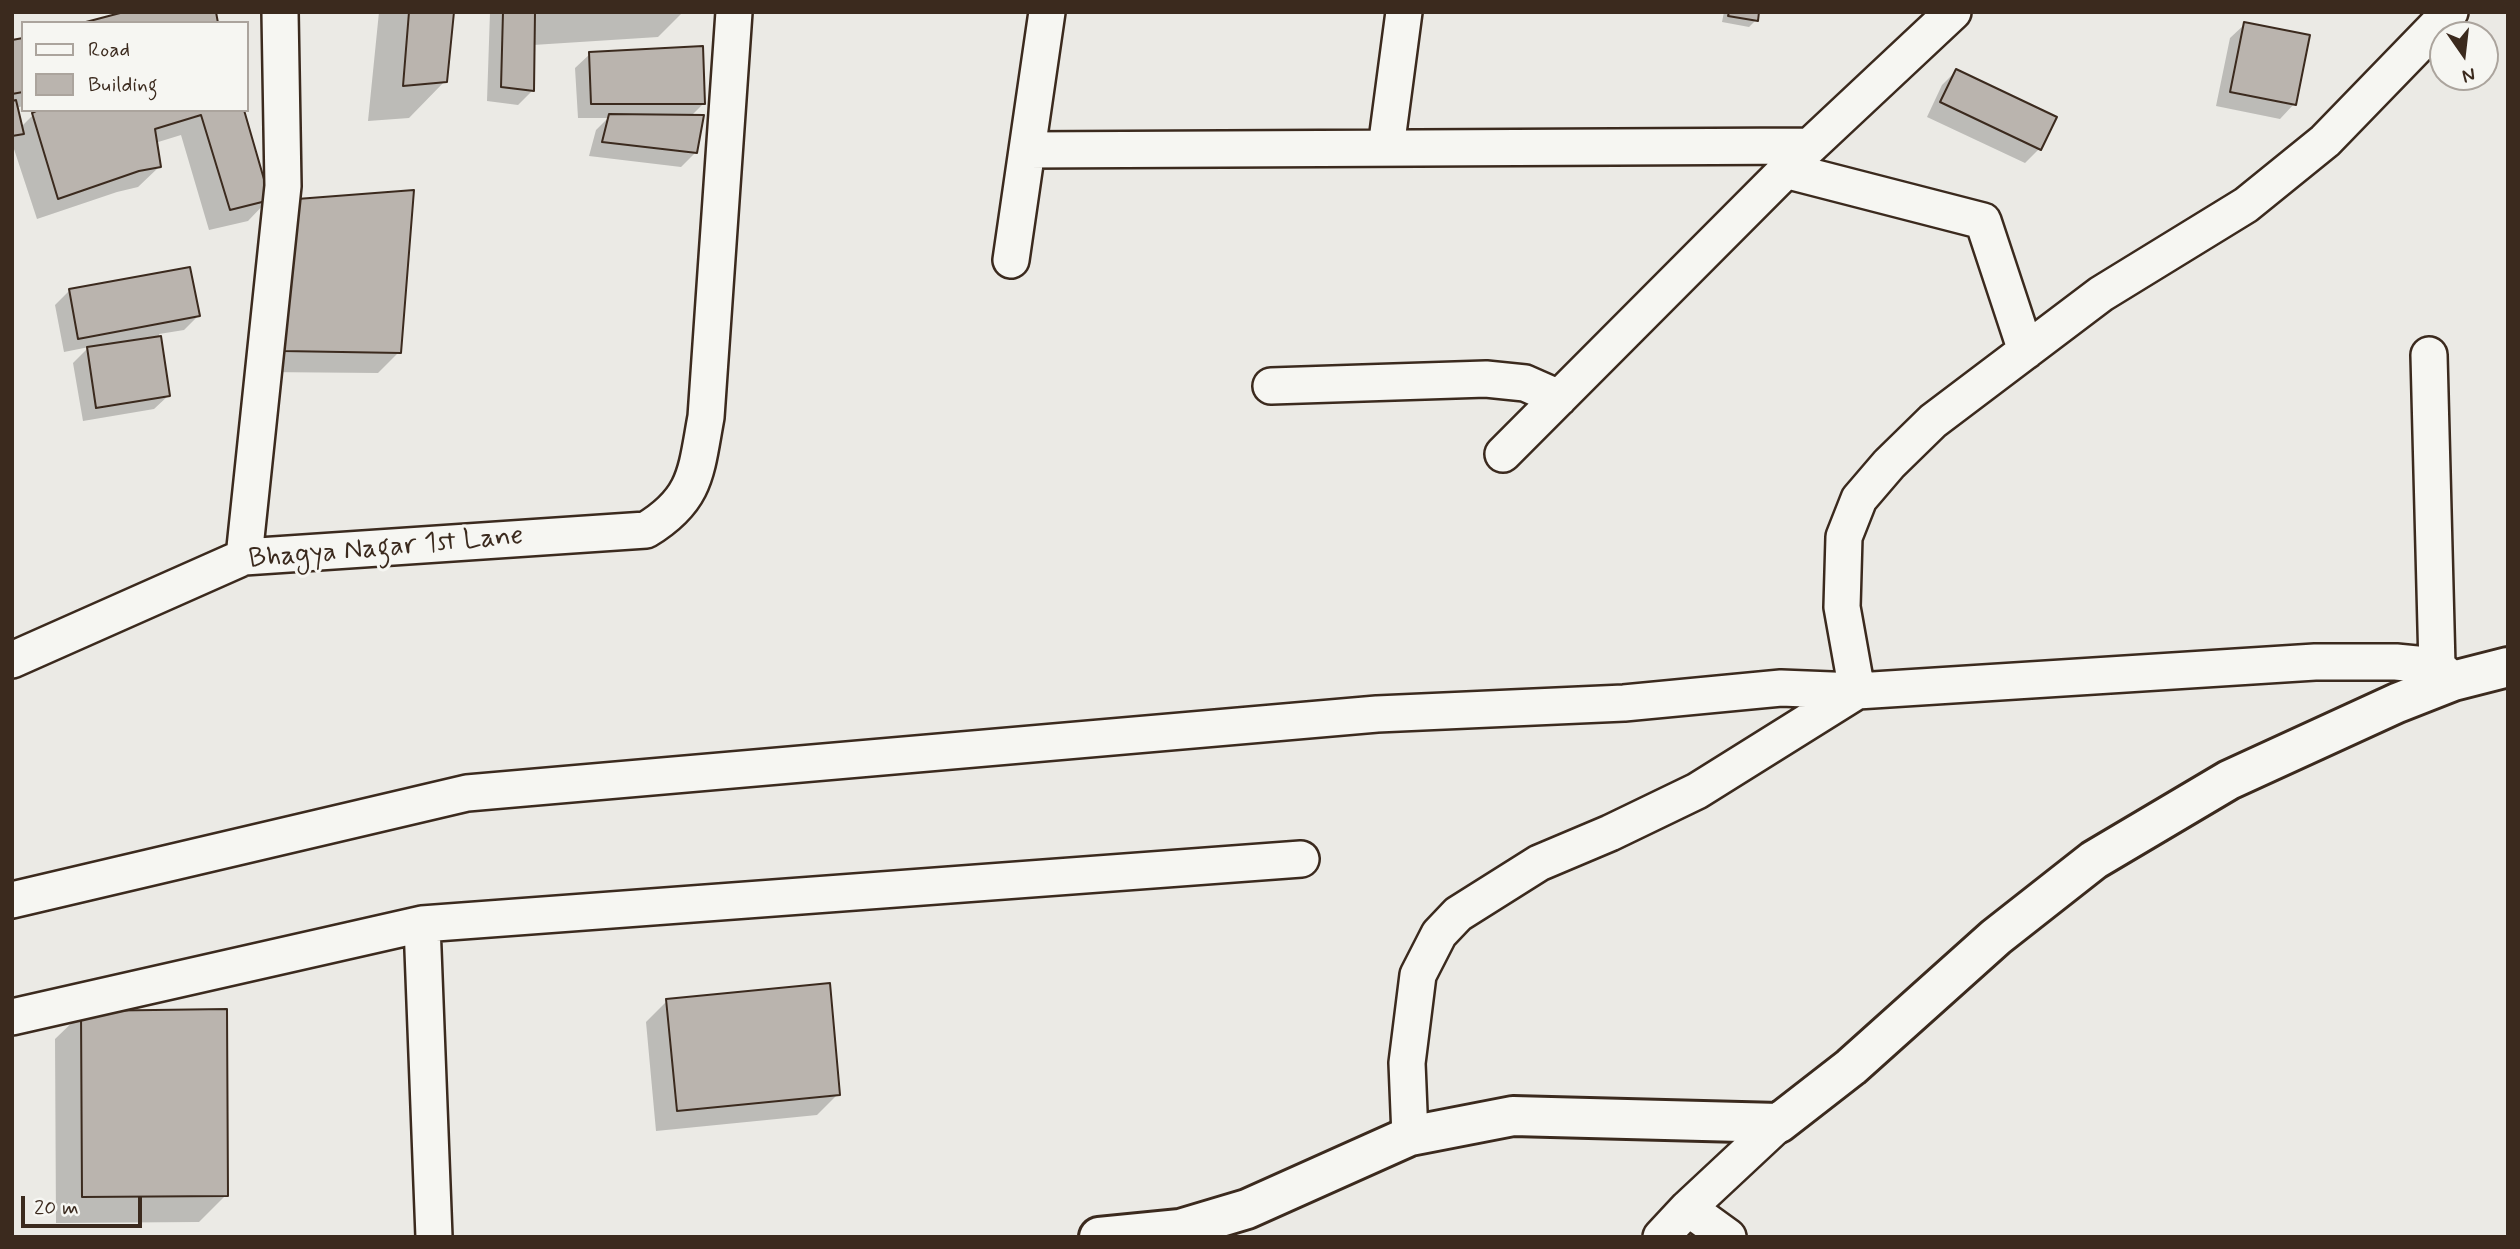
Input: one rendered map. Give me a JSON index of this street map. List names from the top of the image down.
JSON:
{
  "streets": {
    "street": ["Bhagya Nagar 1st Lane"]
  },
  "legend": ["Road", "Building"],
  "scale_bar": "20 m",
  "north": "bottom"
}
